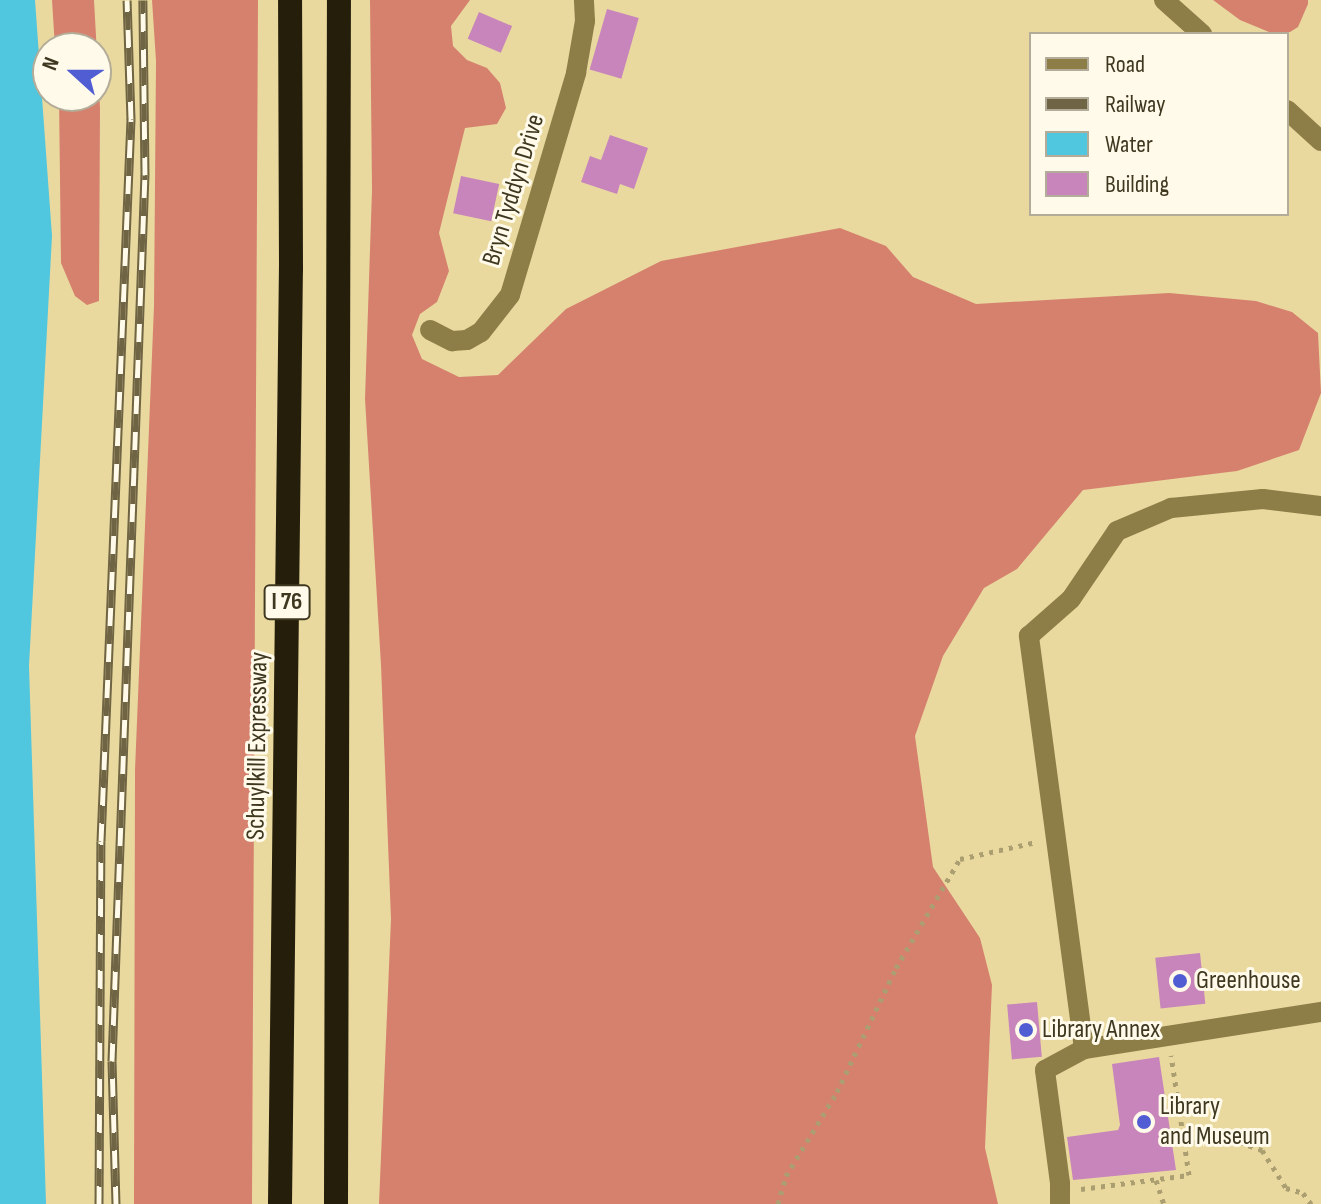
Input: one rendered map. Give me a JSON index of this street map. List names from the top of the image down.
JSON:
{
  "streets": {
    "highway": ["I 76", "Schuylkill Expressway"],
    "street": ["Bryn Tyddyn Drive"]
  },
  "places": ["Greenhouse", "Library Annex", "Library and Museum"],
  "legend": [
    "Road",
    "Railway",
    "Water",
    "Building"
  ],
  "north": "left"
}
